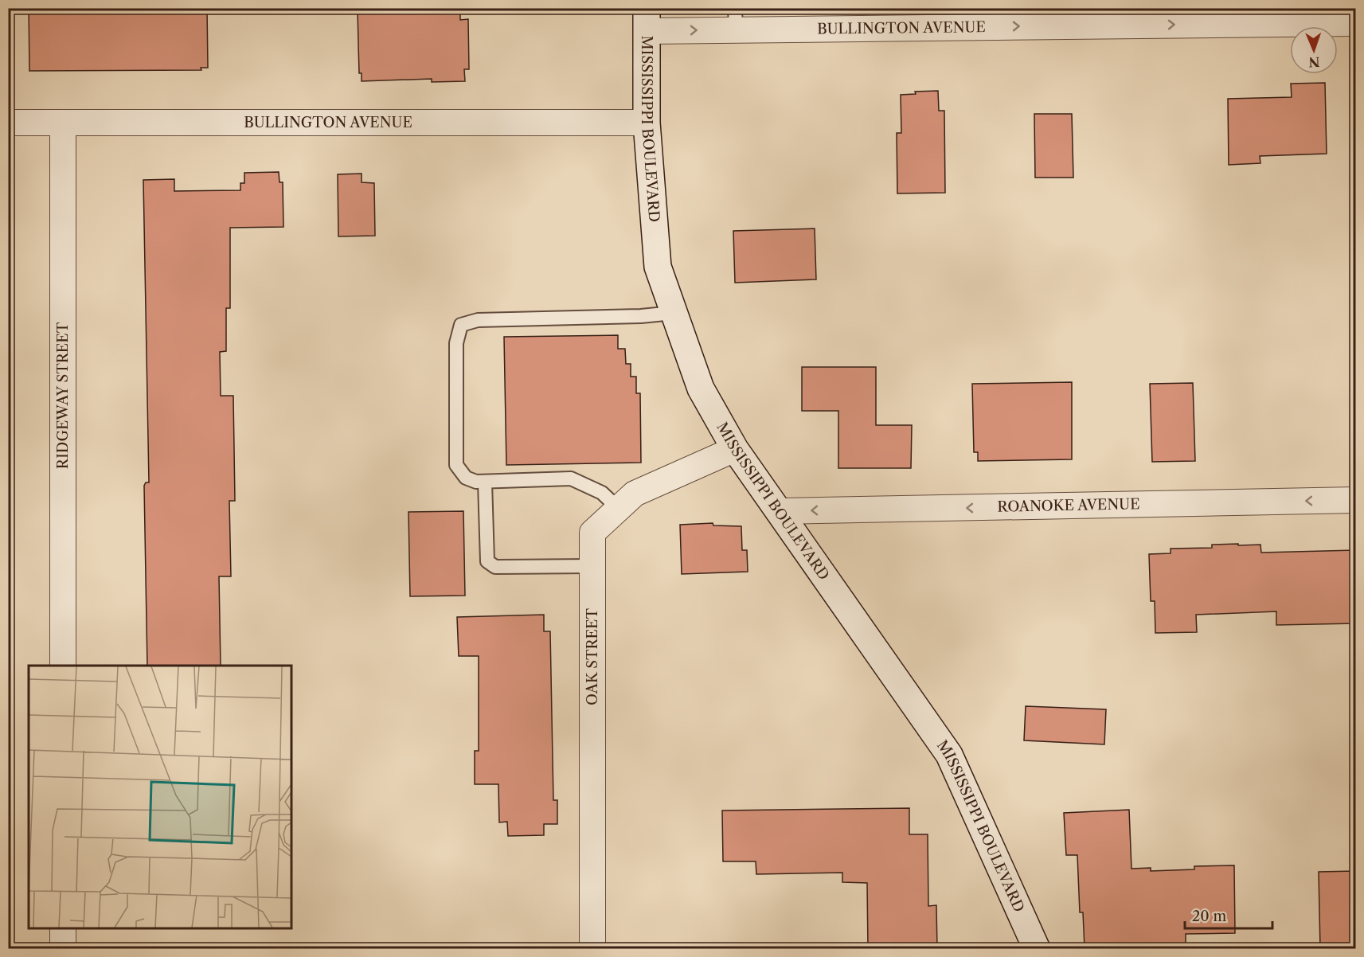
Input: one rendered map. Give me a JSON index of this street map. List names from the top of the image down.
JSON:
{
  "streets": {
    "main road": ["MISSISSIPPI BOULEVARD"],
    "street": [
      "BULLINGTON AVENUE",
      "RIDGEWAY STREET",
      "ROANOKE AVENUE",
      "OAK STREET"
    ]
  },
  "crossings": [
    ["BULLINGTON AVENUE", "MISSISSIPPI BOULEVARD"],
    ["BULLINGTON AVENUE", "RIDGEWAY STREET"],
    ["MISSISSIPPI BOULEVARD", "ROANOKE AVENUE"],
    ["MISSISSIPPI BOULEVARD", "OAK STREET"]
  ],
  "one_way": ["BULLINGTON AVENUE", "ROANOKE AVENUE"],
  "scale_bar": "20 m",
  "north": "bottom"
}
